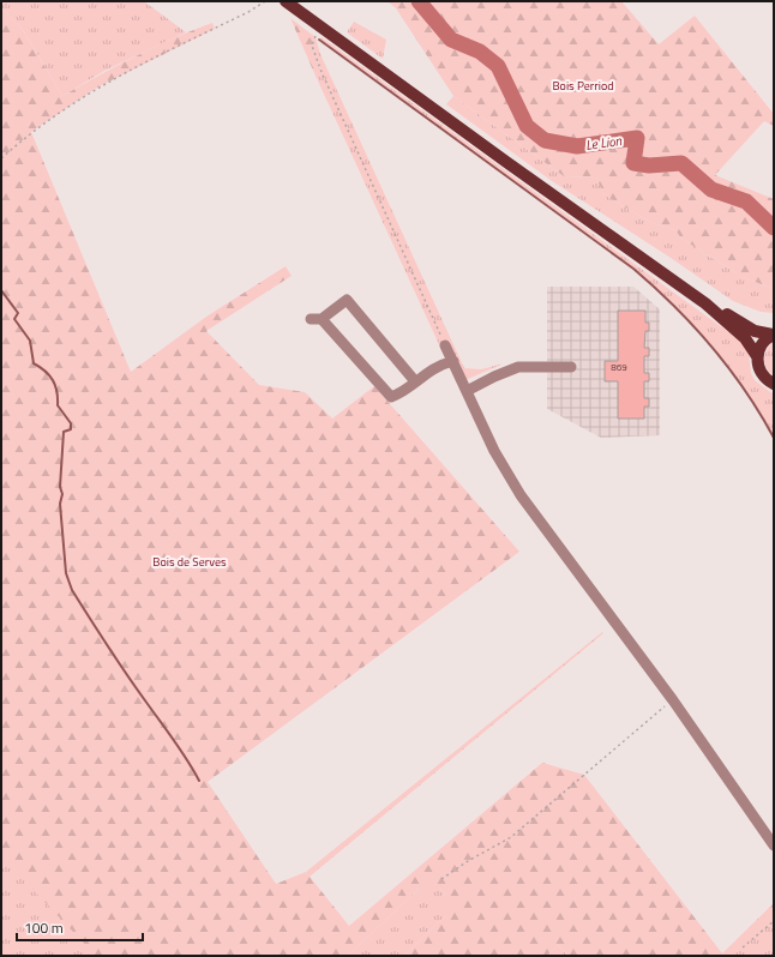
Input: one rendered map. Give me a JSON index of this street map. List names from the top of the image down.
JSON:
{
  "water": ["Le Lion"],
  "parks": ["Bois Perriod", "Bois de Serves"],
  "house_numbers": ["869"],
  "scale_bar": "100 m"
}
